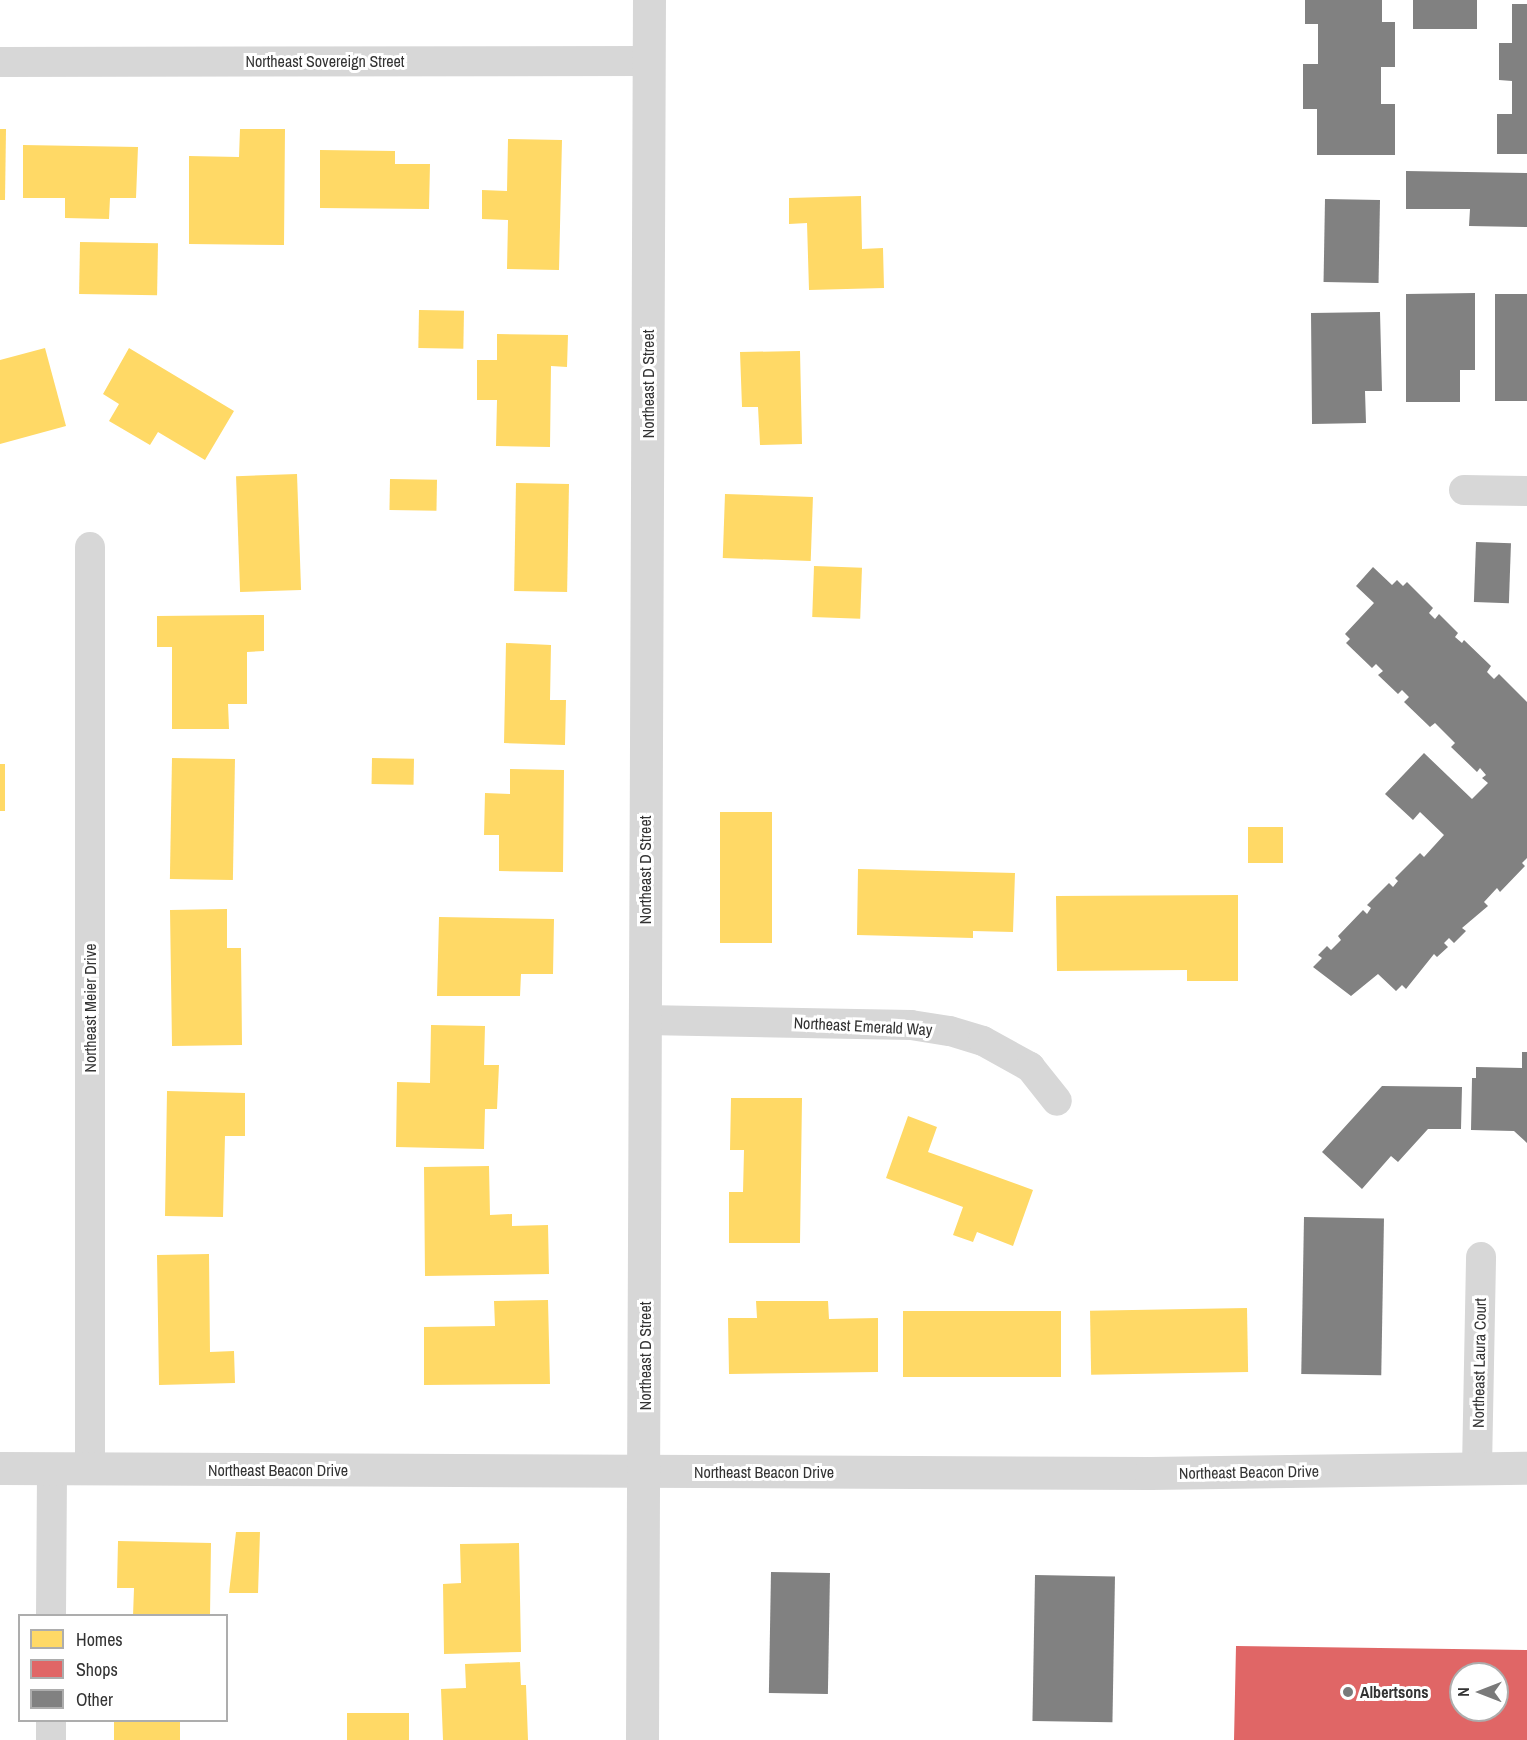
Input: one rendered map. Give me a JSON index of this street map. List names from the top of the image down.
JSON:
{
  "streets": {
    "street": [
      "Northeast Sovereign Street",
      "Northeast D Street",
      "Northeast Meier Drive",
      "Northeast Emerald Way",
      "Northeast Laura Court",
      "Northeast Beacon Drive"
    ]
  },
  "crossings": [
    ["Northeast Sovereign Street", "Northeast D Street"],
    ["Northeast D Street", "Northeast Emerald Way"],
    ["Northeast D Street", "Northeast Beacon Drive"],
    ["Northeast Meier Drive", "Northeast Beacon Drive"],
    ["Northeast Laura Court", "Northeast Beacon Drive"]
  ],
  "places": ["Albertsons"],
  "legend": ["Homes", "Shops", "Other"],
  "north": "left"
}
